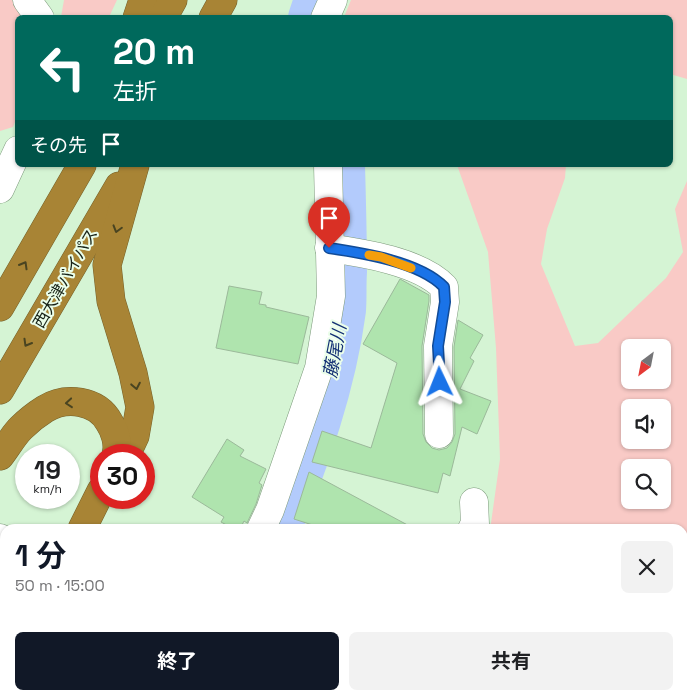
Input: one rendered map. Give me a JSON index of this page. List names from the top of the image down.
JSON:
{
  "streets": {
    "highway": ["西大津バイパス"]
  },
  "water": ["藤尾川"],
  "north": "bottom left",
  "page": {
    "turn": ["20 m", "左折"],
    "then": "その先",
    "speed": "19 km/h",
    "limit": "30",
    "heading": ["1 分", "50 m · 15:00"],
    "buttons": ["終了", "共有"]
  }
}
